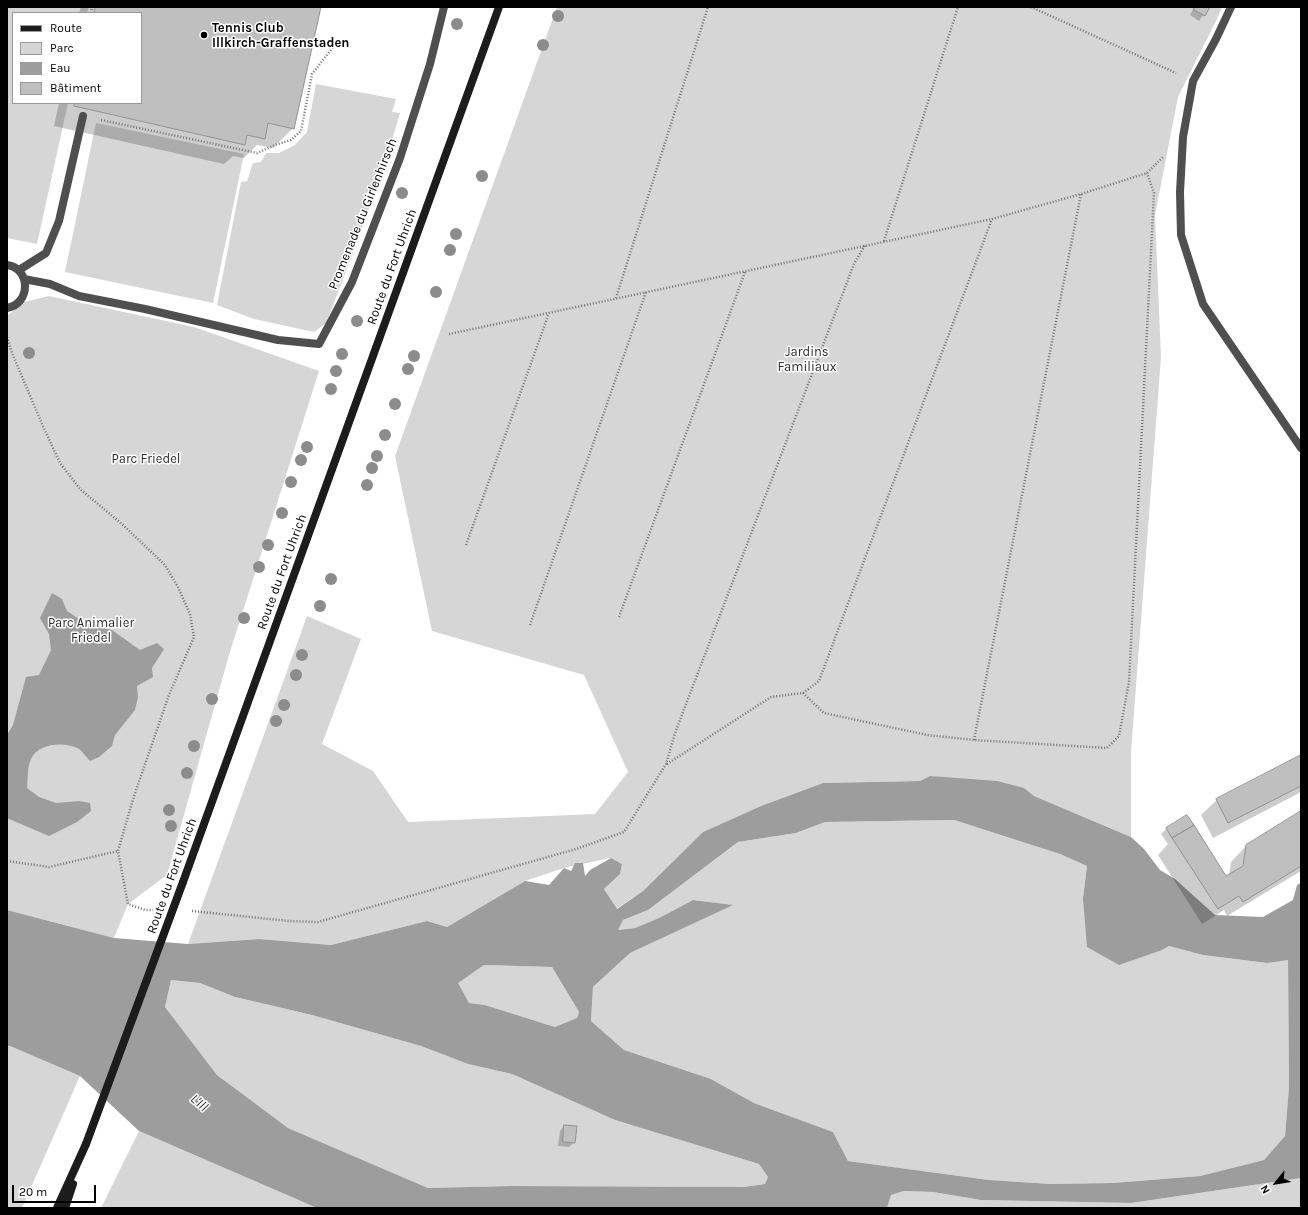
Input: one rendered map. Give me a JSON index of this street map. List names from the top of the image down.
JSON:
{
  "streets": {
    "main road": ["Route du Fort Uhrich"],
    "street": ["Promenade du Girlenhirsch"]
  },
  "water": ["L'Ill"],
  "parks": ["Jardins Familiaux", "Parc Friedel", "Parc Animalier Friedel"],
  "places": ["Tennis Club Illkirch-Graffenstaden"],
  "legend": [
    "Route",
    "Parc",
    "Eau",
    "Bâtiment"
  ],
  "scale_bar": "20 m",
  "north": "bottom left"
}
